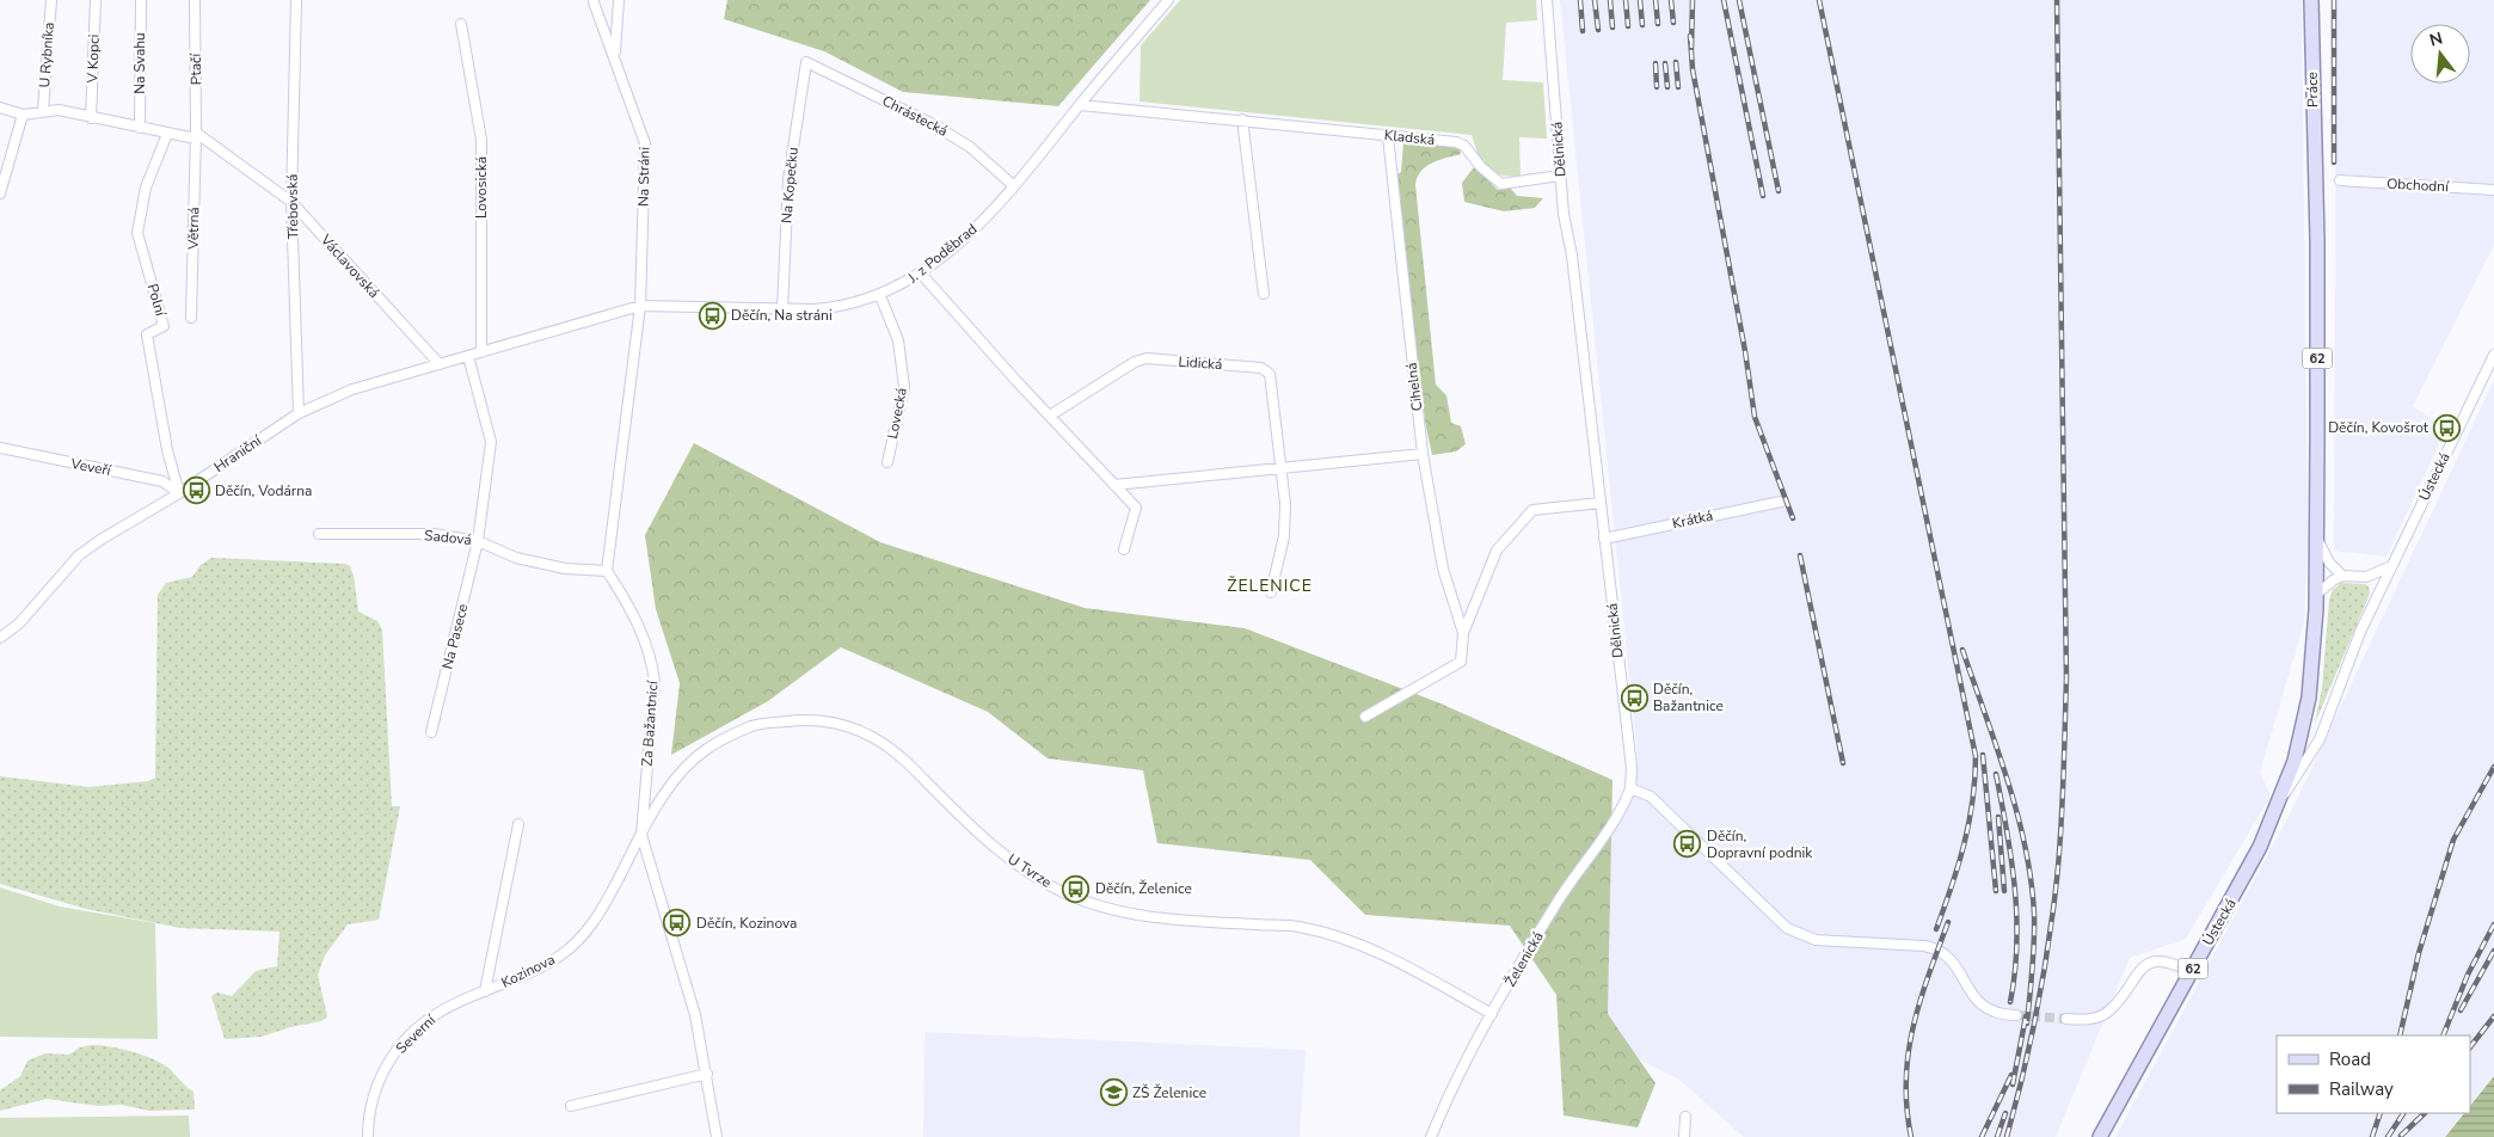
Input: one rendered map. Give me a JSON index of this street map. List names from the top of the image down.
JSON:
{
  "streets": {
    "main road": ["Práce", "62", "Ústecká"],
    "street": [
      "U Rybníka",
      "V Kopci",
      "Na Svahu",
      "Ptačí",
      "Chrástecká",
      "Kladská",
      "Dělnická",
      "Na Stráni",
      "Na Kopečku",
      "Obchodní",
      "Lovosická",
      "Třebovská",
      "Větrná",
      "J. z Poděbrad",
      "Václavovská",
      "Polní",
      "Lidická",
      "Cihelná",
      "Lovecká",
      "Hraniční",
      "Veveří",
      "Krátká",
      "Sadová",
      "Na Pasece",
      "Za Bažantnicí",
      "U Tvrze",
      "Želenická",
      "Kozinova",
      "Severní"
    ]
  },
  "crossings": [
    ["U Rybníka", "Václavovská"],
    ["V Kopci", "Václavovská"],
    ["Na Svahu", "Václavovská"],
    ["Ptačí", "Větrná"],
    ["Ptačí", "Václavovská"],
    ["Práce", "Ústecká"],
    ["Chrástecká", "Na Kopečku"],
    ["Chrástecká", "J. z Poděbrad"],
    ["Kladská", "Dělnická"],
    ["Kladská", "J. z Poděbrad"],
    ["Kladská", "Cihelná"],
    ["Dělnická", "Krátká"],
    ["Dělnická", "Želenická"],
    ["Na Stráni", "J. z Poděbrad"],
    ["Na Kopečku", "J. z Poděbrad"],
    ["Lovosická", "J. z Poděbrad"],
    ["Lovosická", "Hraniční"],
    ["Třebovská", "Václavovská"],
    ["Třebovská", "Hraniční"],
    ["Větrná", "Václavovská"],
    ["J. z Poděbrad", "Lovecká"],
    ["J. z Poděbrad", "Hraniční"],
    ["Václavovská", "Polní"],
    ["Václavovská", "Hraniční"],
    ["Polní", "Hraniční"],
    ["Polní", "Veveří"],
    ["Hraniční", "Veveří"],
    ["Sadová", "Na Pasece"],
    ["Sadová", "Za Bažantnicí"],
    ["Za Bažantnicí", "U Tvrze"],
    ["Za Bažantnicí", "Kozinova"],
    ["U Tvrze", "Želenická"],
    ["U Tvrze", "Kozinova"],
    ["Kozinova", "Severní"]
  ],
  "districts": ["ŽELENICE"],
  "places": {
    "bus stop": [
      "Děčín, Na stráni",
      "Děčín, Kovošrot",
      "Děčín, Vodárna",
      "Děčín, Bažantnice",
      "Děčín, Dopravní podnik",
      "Děčín, Želenice",
      "Děčín, Kozinova"
    ],
    "school or university": ["ZŠ Želenice"]
  },
  "legend": ["Road", "Railway"],
  "north": "top"
}
